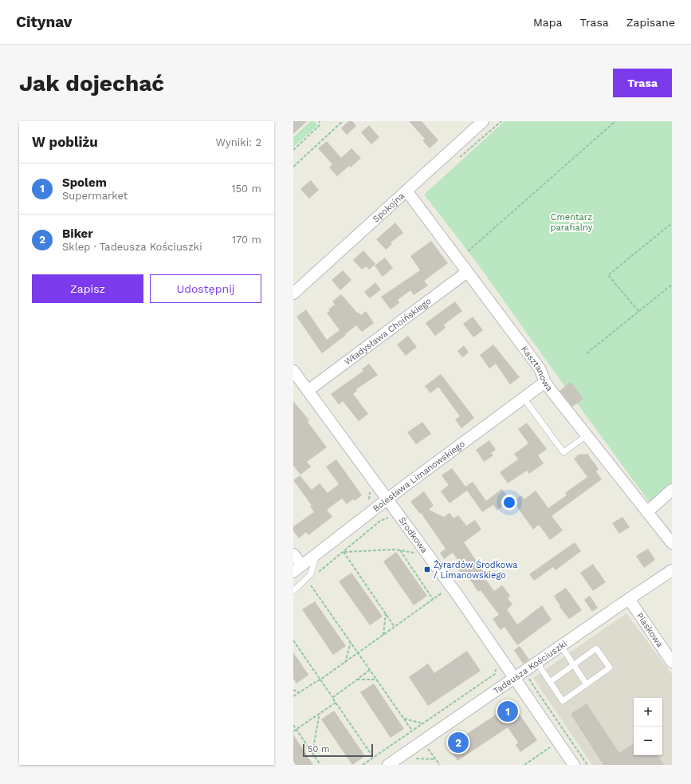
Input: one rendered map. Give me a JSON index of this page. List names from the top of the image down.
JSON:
{
  "streets": {
    "street": [
      "Spokojna",
      "Władysława Choińskiego",
      "Kasztanowa",
      "Bolesława Limanowskiego",
      "Środkowa",
      "Piaskowa",
      "Tadeusza Kościuszki"
    ]
  },
  "crossings": [
    ["Spokojna", "Kasztanowa"],
    ["Władysława Choińskiego", "Kasztanowa"],
    ["Władysława Choińskiego", "Środkowa"],
    ["Kasztanowa", "Bolesława Limanowskiego"],
    ["Bolesława Limanowskiego", "Środkowa"],
    ["Środkowa", "Tadeusza Kościuszki"],
    ["Piaskowa", "Tadeusza Kościuszki"]
  ],
  "parks": ["Cmentarz parafialny"],
  "places": {
    "transit": ["Żyrardów Środkowa / Limanowskiego"]
  },
  "scale_bar": "50 m",
  "page": {
    "header": "Citynav",
    "nav": ["Mapa", "Trasa", "Zapisane"],
    "buttons": [
      "Trasa",
      ["Zapisz", "Udostępnij"]
    ],
    "title": "Jak dojechać",
    "heading": ["W pobliżu", "Wyniki: 2"],
    "list": [
      {
        "mark": "1",
        "name": "Spolem",
        "note": "Supermarket",
        "value": "150 m"
      },
      {
        "mark": "2",
        "name": "Biker",
        "note": "Sklep · Tadeusza Kościuszki",
        "value": "170 m"
      }
    ],
    "map_buttons": ["+", "−"],
    "pins": ["1", "2"],
    "scale": "50 m"
  }
}
